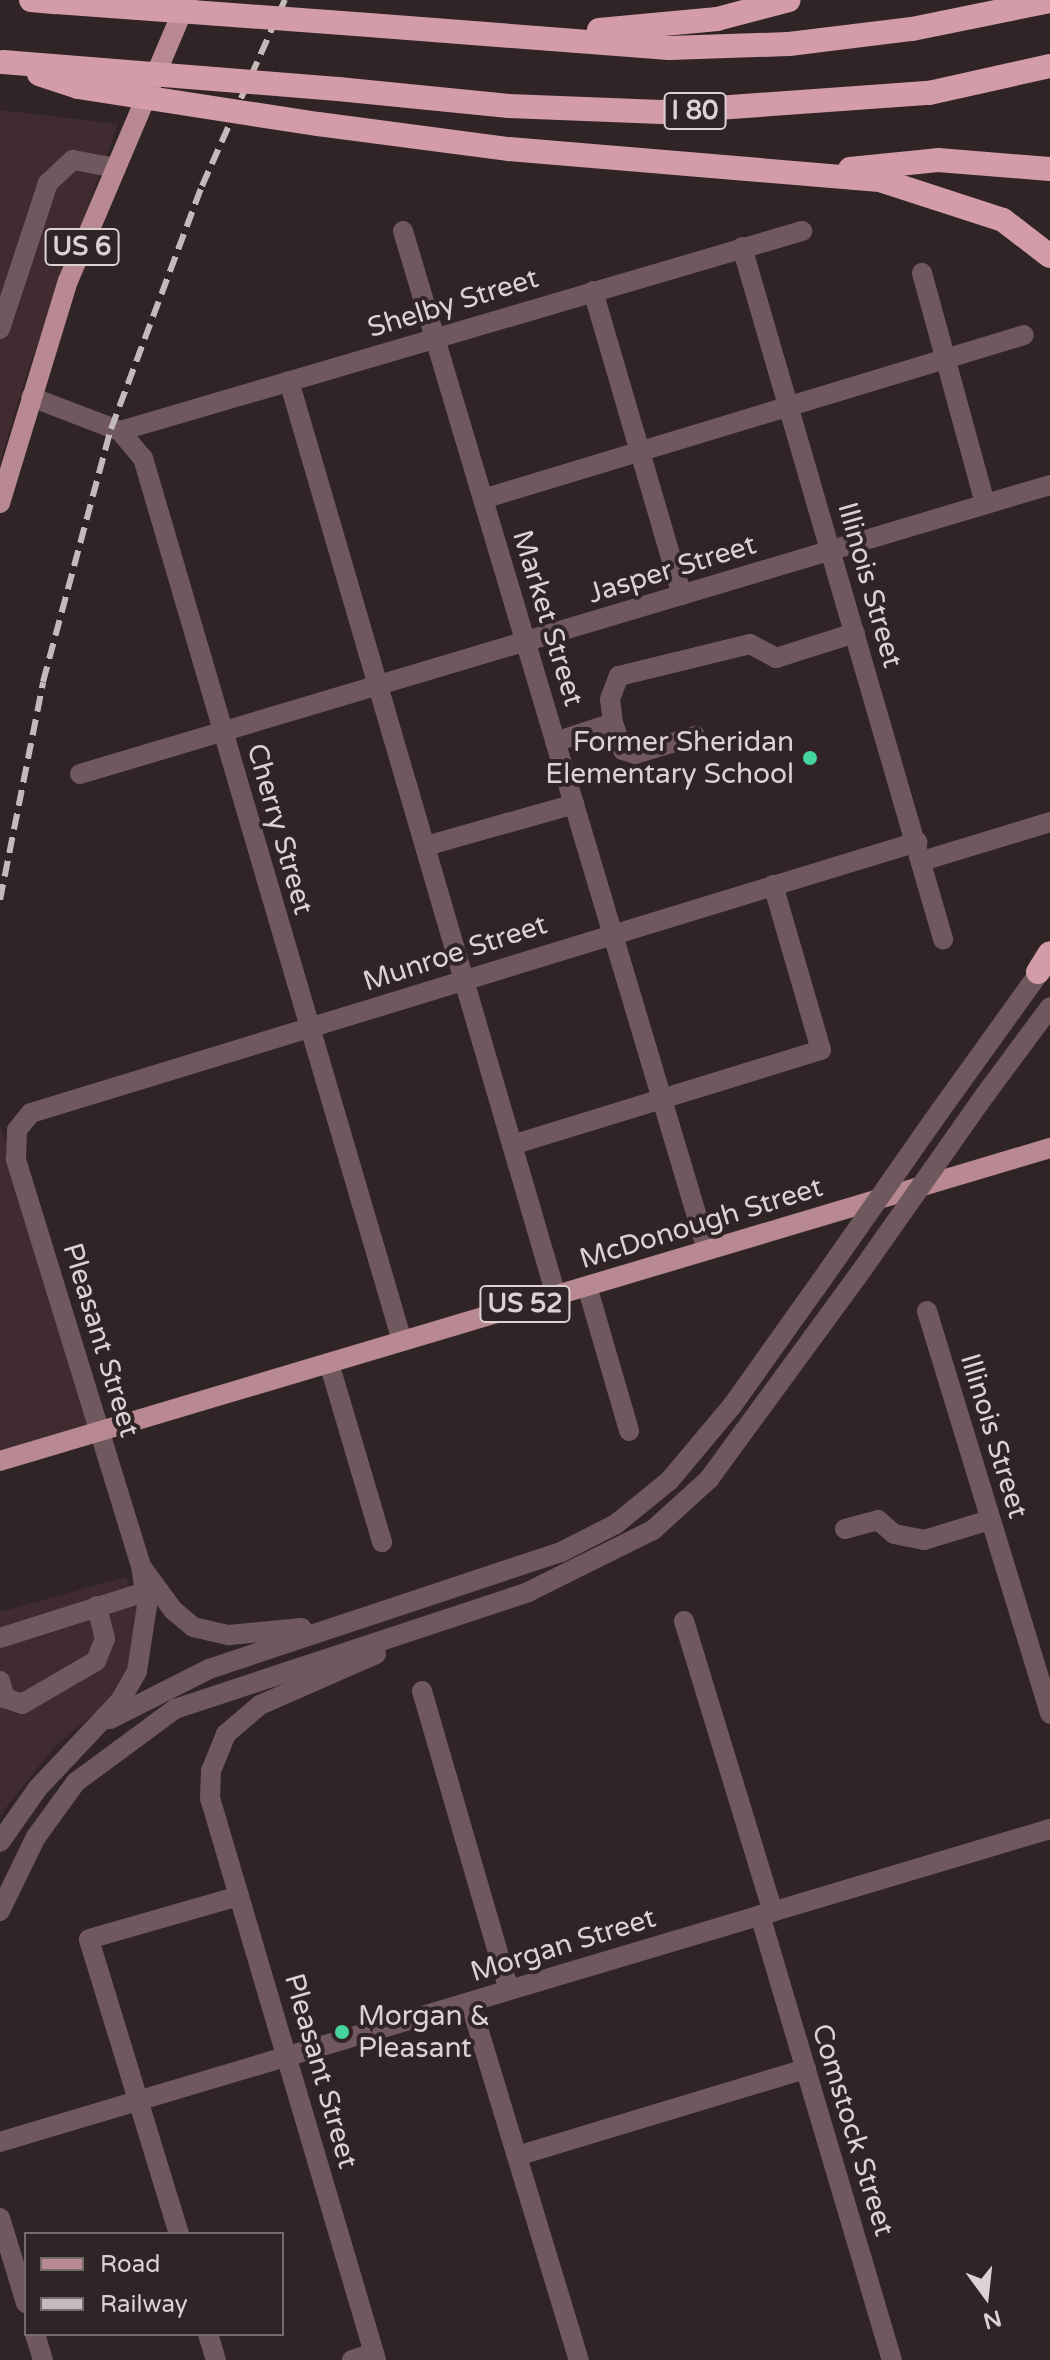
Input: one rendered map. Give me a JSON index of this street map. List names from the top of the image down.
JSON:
{
  "streets": {
    "highway": ["I 80"],
    "main road": ["US 6", "McDonough Street", "US 52"],
    "street": [
      "Shelby Street",
      "Jasper Street",
      "Illinois Street",
      "Market Street",
      "Cherry Street",
      "Munroe Street",
      "Pleasant Street",
      "Morgan Street",
      "Comstock Street"
    ]
  },
  "crossings": [
    ["Shelby Street", "Illinois Street"],
    ["Shelby Street", "Market Street"],
    ["Shelby Street", "Cherry Street"],
    ["Jasper Street", "Illinois Street"],
    ["Jasper Street", "Market Street"],
    ["Jasper Street", "Cherry Street"],
    ["Illinois Street", "Munroe Street"],
    ["Market Street", "Munroe Street"],
    ["Market Street", "McDonough Street"],
    ["Cherry Street", "Munroe Street"],
    ["Cherry Street", "McDonough Street"],
    ["Munroe Street", "Pleasant Street"],
    ["McDonough Street", "Pleasant Street"],
    ["Pleasant Street", "Morgan Street"],
    ["Morgan Street", "Comstock Street"]
  ],
  "places": ["Former Sheridan Elementary School", "Morgan & Pleasant"],
  "legend": ["Road", "Railway"],
  "north": "bottom"
}
